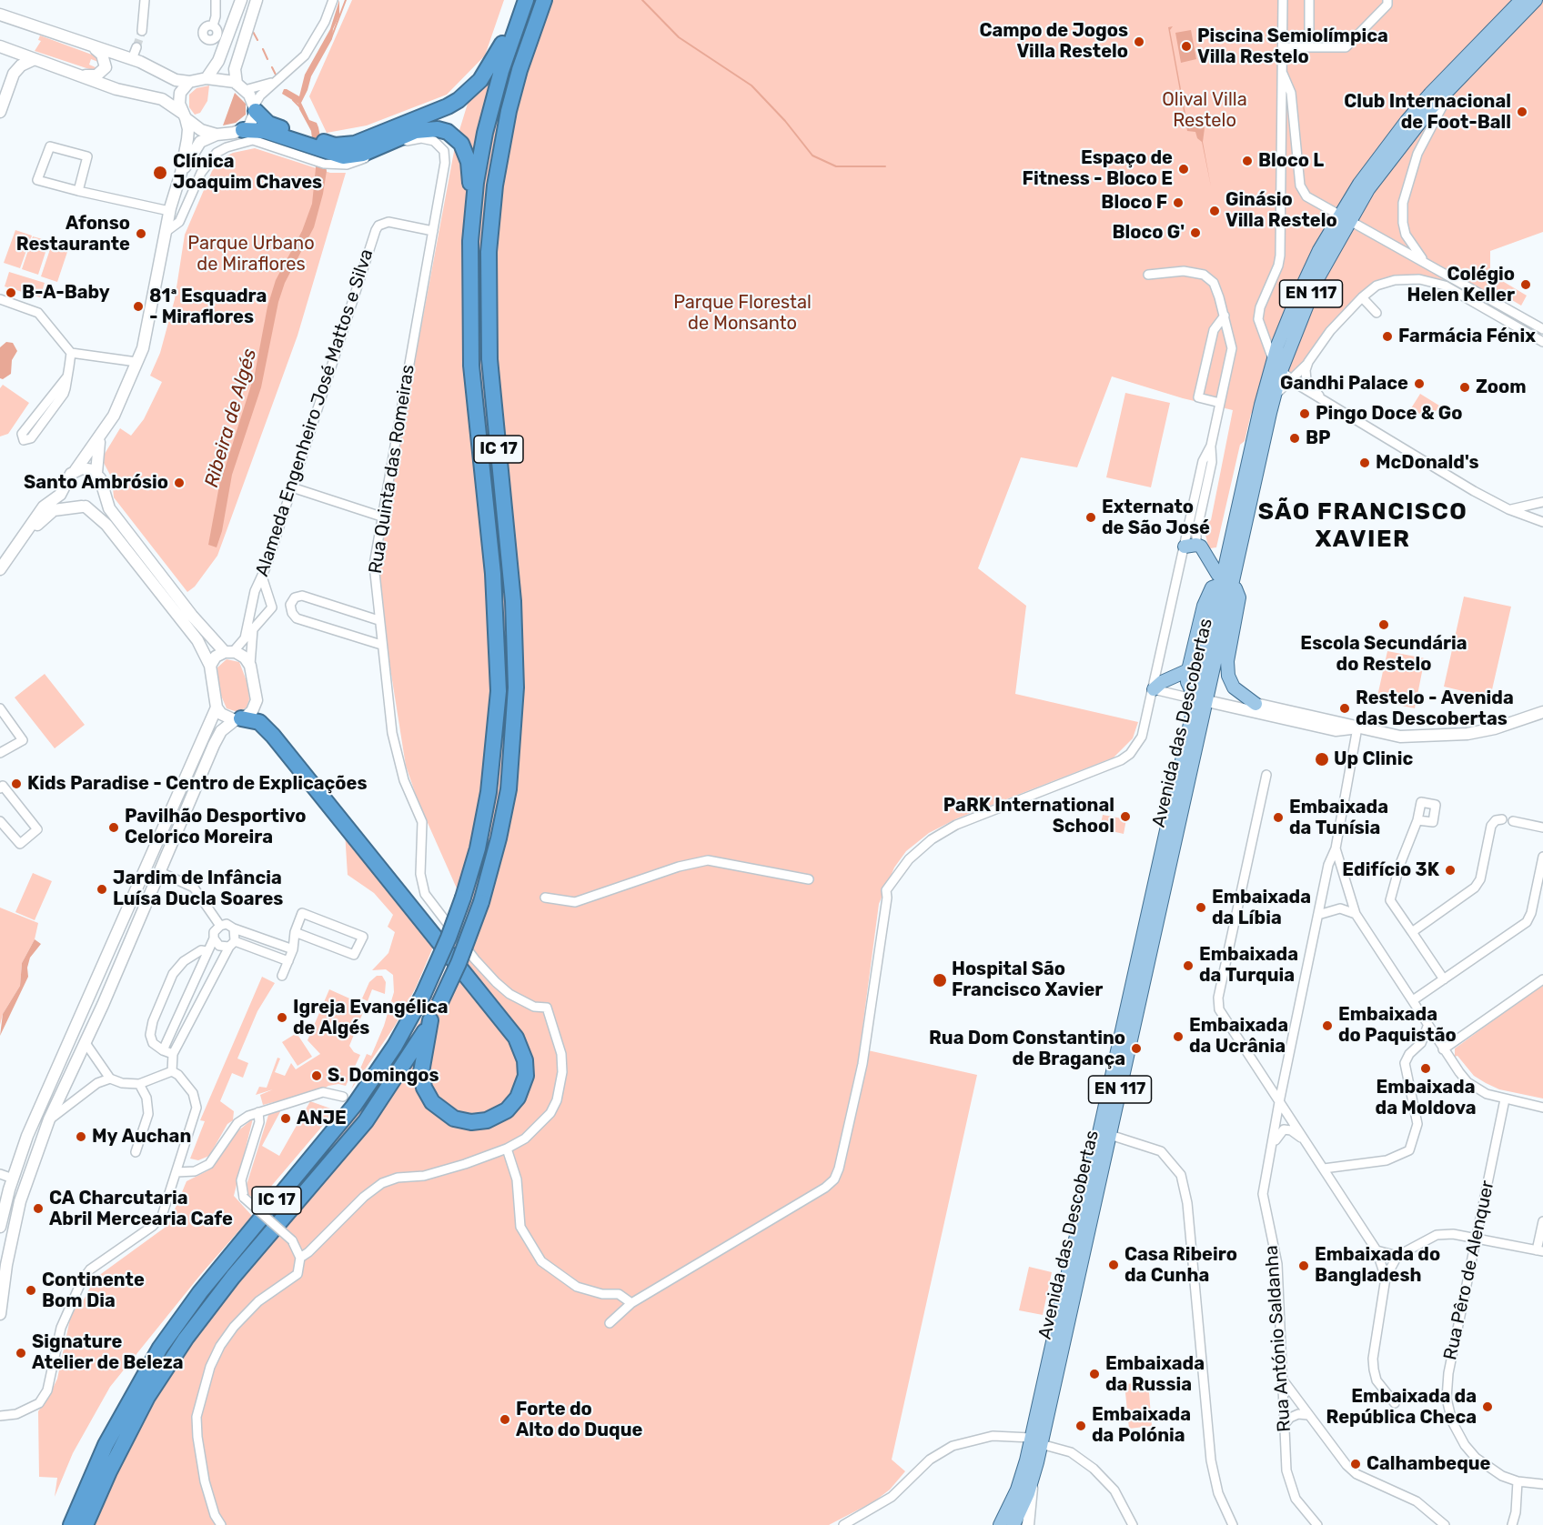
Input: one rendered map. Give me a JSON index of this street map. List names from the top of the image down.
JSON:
{
  "streets": {
    "highway": ["IC 17"],
    "main road": ["EN 117", "Avenida das Descobertas"],
    "street": [
      "Alameda Engenheiro José Mattos e Silva",
      "Rua Quinta das Romeiras",
      "Rua Pêro de Alenquer",
      "Rua António Saldanha"
    ]
  },
  "crossings": [
    ["Alameda Engenheiro José Mattos e Silva", "Rua Quinta das Romeiras"]
  ],
  "districts": ["SÃO FRANCISCO XAVIER"],
  "water": ["Ribeira de Algés"],
  "parks": ["Olival Villa Restelo", "Parque Urbano de Miraflores", "Parque Florestal de Monsanto"],
  "places": [
    "Campo de Jogos Villa Restelo",
    "Piscina Semiolímpica Villa Restelo",
    "Club Internacional de Foot-Ball",
    "Bloco L",
    "Espaço de Fitness - Bloco E",
    "Clínica Joaquim Chaves",
    "Bloco F",
    "Ginásio Villa Restelo",
    "Bloco G'",
    "Afonso Restaurante",
    "Colégio Helen Keller",
    "B-A-Baby",
    "81ª Esquadra - Miraflores",
    "Farmácia Fénix",
    "Gandhi Palace",
    "Zoom",
    "Pingo Doce & Go",
    "BP",
    "McDonald's",
    "Santo Ambrósio",
    "Externato de São José",
    "Escola Secundária do Restelo",
    "Restelo - Avenida das Descobertas",
    "Up Clinic",
    "Kids Paradise - Centro de Explicações",
    "PaRK International School",
    "Embaixada da Tunísia",
    "Pavilhão Desportivo Celorico Moreira",
    "Edifício 3K",
    "Jardim de Infância Luísa Ducla Soares",
    "Embaixada da Líbia",
    "Embaixada da Turquia",
    "Hospital São Francisco Xavier",
    "Igreja Evangélica de Algés",
    "Embaixada do Paquistão",
    "Embaixada da Ucrânia",
    "Rua Dom Constantino de Bragança",
    "Embaixada da Moldova",
    "S. Domingos",
    "ANJE",
    "My Auchan",
    "CA Charcutaria Abril Mercearia Cafe",
    "Casa Ribeiro da Cunha",
    "Embaixada do Bangladesh",
    "Continente Bom Dia",
    "Signature Atelier de Beleza",
    "Embaixada da Russia",
    "Embaixada da República Checa",
    "Forte do Alto do Duque",
    "Embaixada da Polónia",
    "Calhambeque"
  ]
}
